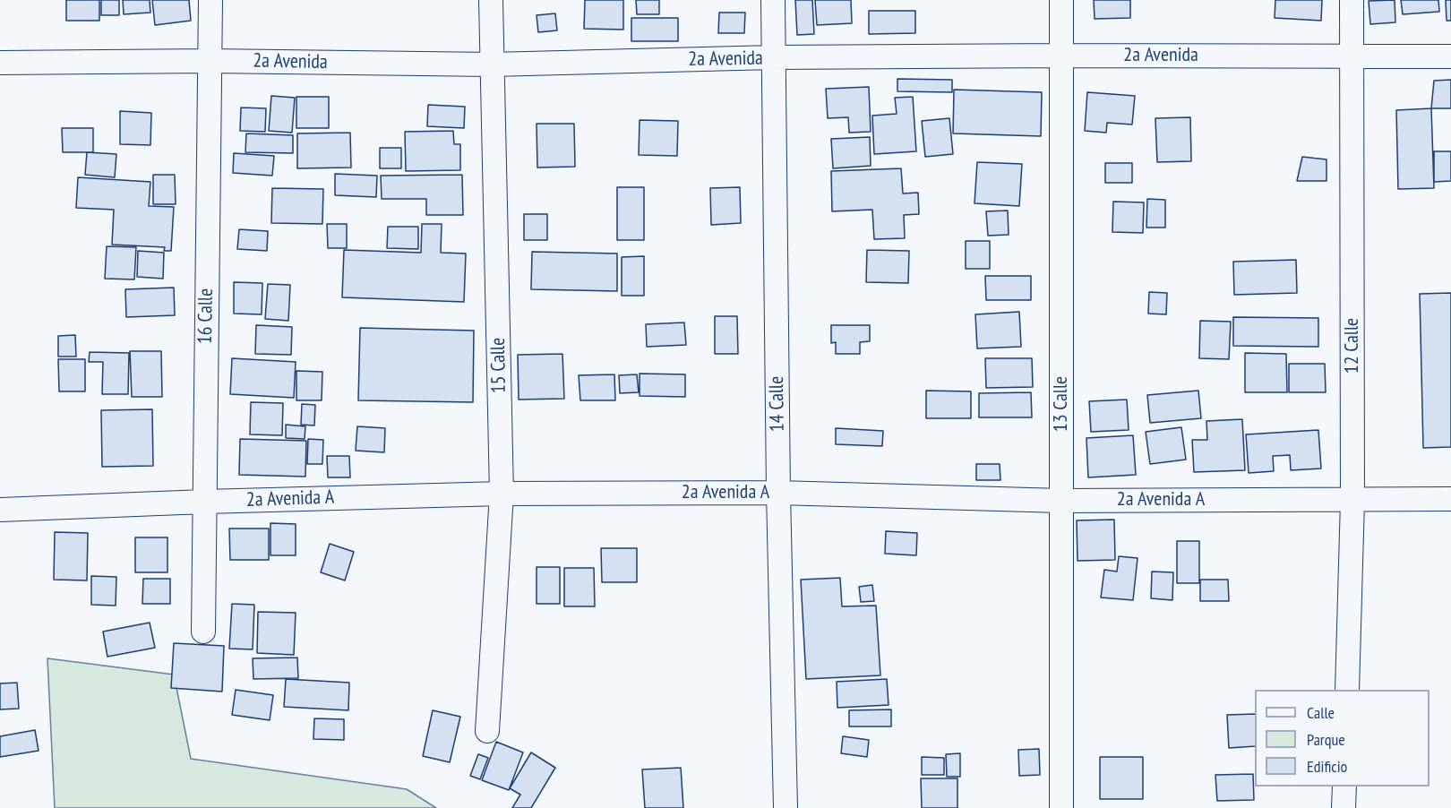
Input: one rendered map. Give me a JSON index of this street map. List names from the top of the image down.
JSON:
{
  "streets": {
    "street": [
      "2a Avenida",
      "16 Calle",
      "12 Calle",
      "15 Calle",
      "14 Calle",
      "13 Calle",
      "2a Avenida A"
    ]
  },
  "crossings": [
    ["2a Avenida", "16 Calle"],
    ["2a Avenida", "12 Calle"],
    ["2a Avenida", "15 Calle"],
    ["2a Avenida", "14 Calle"],
    ["2a Avenida", "13 Calle"],
    ["16 Calle", "2a Avenida A"],
    ["12 Calle", "2a Avenida A"],
    ["15 Calle", "2a Avenida A"],
    ["14 Calle", "2a Avenida A"],
    ["13 Calle", "2a Avenida A"]
  ],
  "legend": ["Calle", "Parque", "Edificio"]
}
